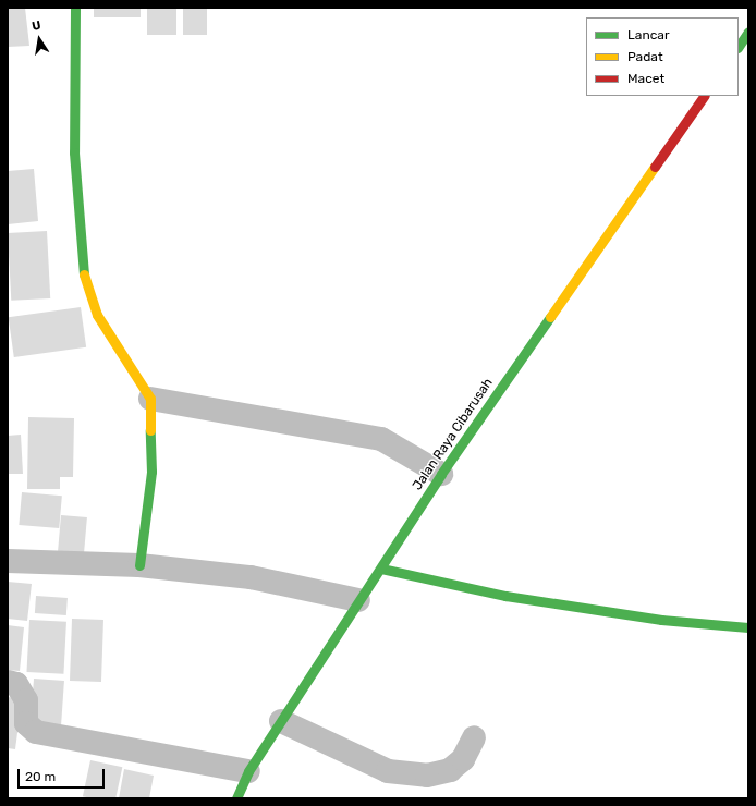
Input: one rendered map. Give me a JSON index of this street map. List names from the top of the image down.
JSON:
{
  "streets": {
    "street": ["Jalan Raya Cibarusah"]
  },
  "legend": ["Lancar", "Padat", "Macet"],
  "scale_bar": "20 m",
  "north": "top"
}
